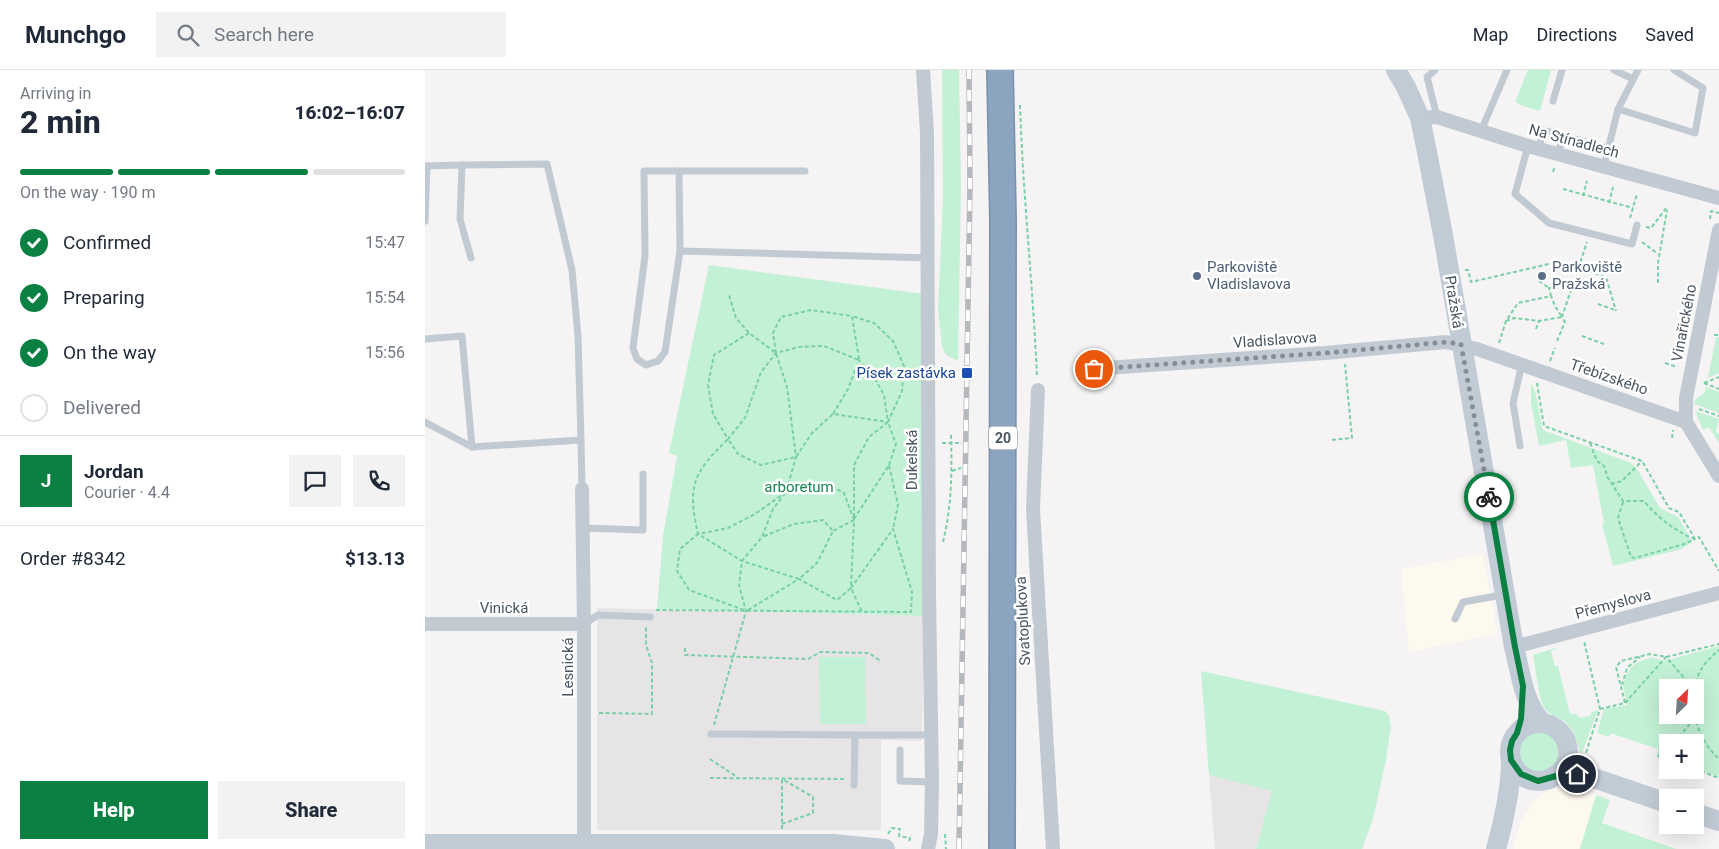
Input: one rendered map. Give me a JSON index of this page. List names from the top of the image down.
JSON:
{
  "streets": {
    "highway": ["20"],
    "main road": ["Pražská"],
    "street": [
      "Na Stínadlech",
      "Vinařického",
      "Vladislavova",
      "Třebízského",
      "Dukelská",
      "Přemyslova",
      "Vinická",
      "Svatoplukova",
      "Lesnická"
    ]
  },
  "crossings": [
    ["Na Stínadlech", "Pražská"],
    ["Pražská", "Vladislavova"],
    ["Pražská", "Třebízského"],
    ["Pražská", "Přemyslova"],
    ["Vinařického", "Třebízského"],
    ["Vladislavova", "Třebízského"],
    ["Vinická", "Lesnická"]
  ],
  "parks": ["arboretum"],
  "places": {
    "other": ["Parkoviště Vladislavova", "Parkoviště Pražská"],
    "transit": ["Písek zastávka"]
  },
  "north": "top right",
  "page": {
    "header": "Munchgo",
    "search": "Search here",
    "nav": ["Map", "Directions", "Saved"],
    "heading": ["2 min", "Arriving in", "16:02–16:07"],
    "panel": [
      "Jordan",
      "Courier · 4.4",
      "Order #8342",
      "$13.13"
    ],
    "bar": "On the way · 190 m",
    "list": [
      ["Confirmed", "15:47"],
      ["Preparing", "15:54"],
      ["On the way", "15:56"],
      "Delivered"
    ],
    "round": "J",
    "map_buttons": ["+", "−"],
    "buttons": ["Help", "Share"]
  }
}
